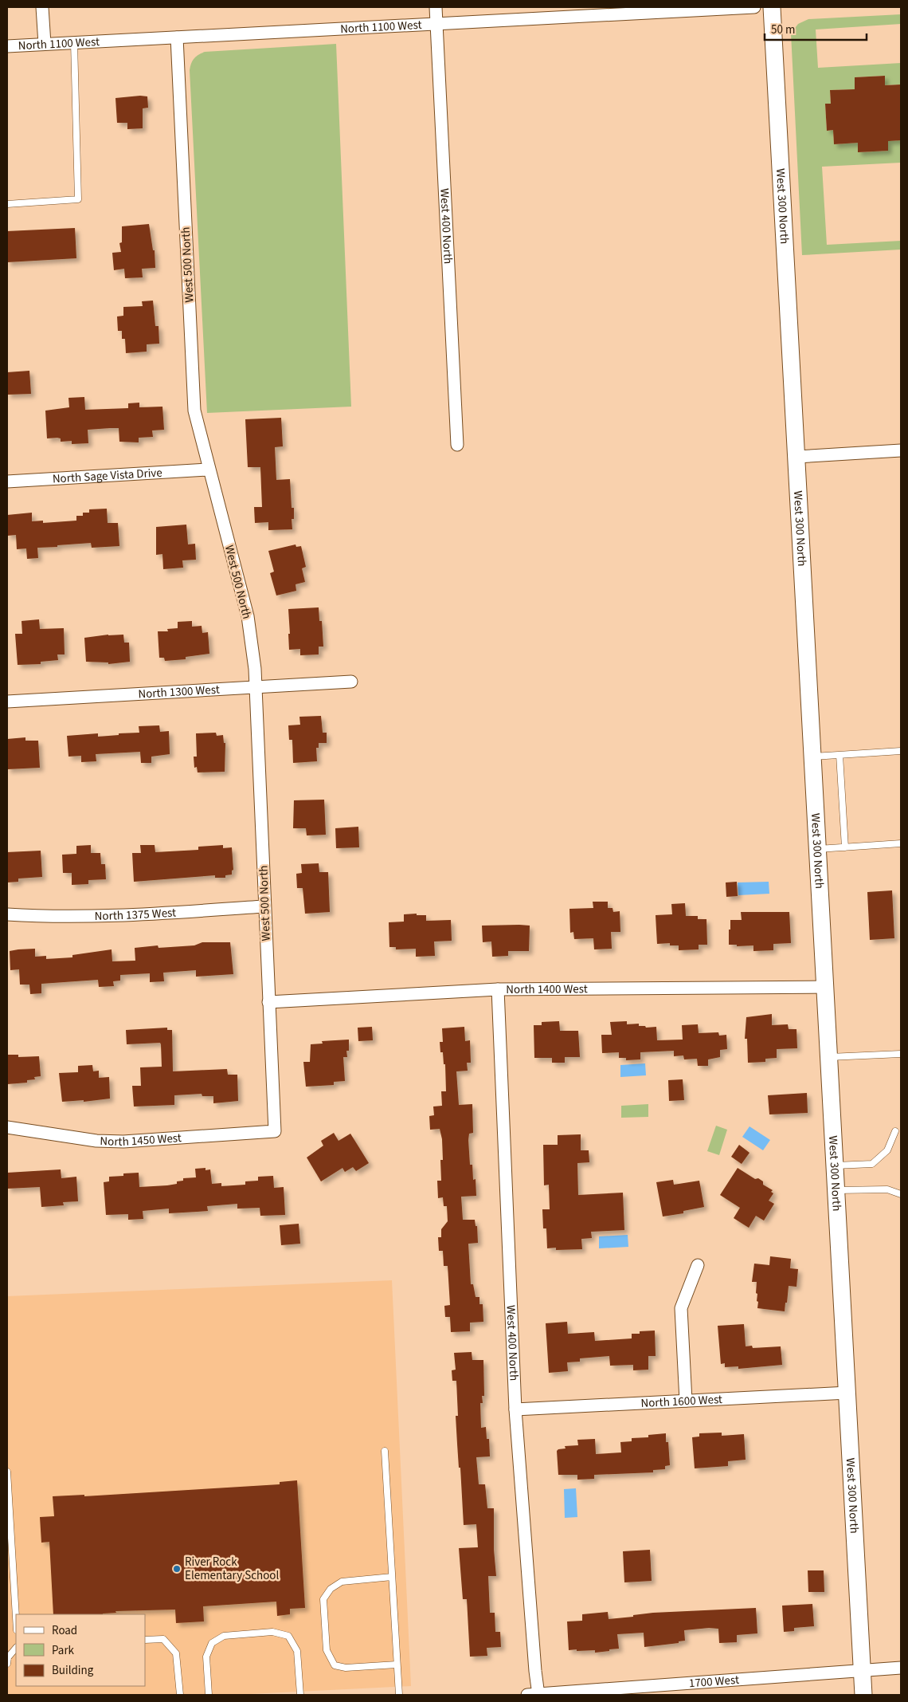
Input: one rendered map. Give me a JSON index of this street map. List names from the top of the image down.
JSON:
{
  "streets": {
    "street": [
      "North 1100 West",
      "West 300 North",
      "West 400 North",
      "West 500 North",
      "North Sage Vista Drive",
      "North 1300 West",
      "North 1375 West",
      "North 1400 West",
      "North 1450 West",
      "North 1600 West",
      "1700 West"
    ]
  },
  "crossings": [
    ["North 1100 West", "West 400 North"],
    ["North 1100 West", "West 500 North"],
    ["West 300 North", "North 1400 West"],
    ["West 300 North", "North 1600 West"],
    ["West 300 North", "1700 West"],
    ["West 400 North", "North 1400 West"],
    ["West 400 North", "North 1600 West"],
    ["West 400 North", "1700 West"],
    ["West 500 North", "North Sage Vista Drive"],
    ["West 500 North", "North 1300 West"],
    ["West 500 North", "North 1375 West"],
    ["West 500 North", "North 1400 West"],
    ["West 500 North", "North 1450 West"]
  ],
  "places": ["River Rock Elementary School"],
  "legend": ["Road", "Park", "Building"],
  "scale_bar": "50 m"
}
